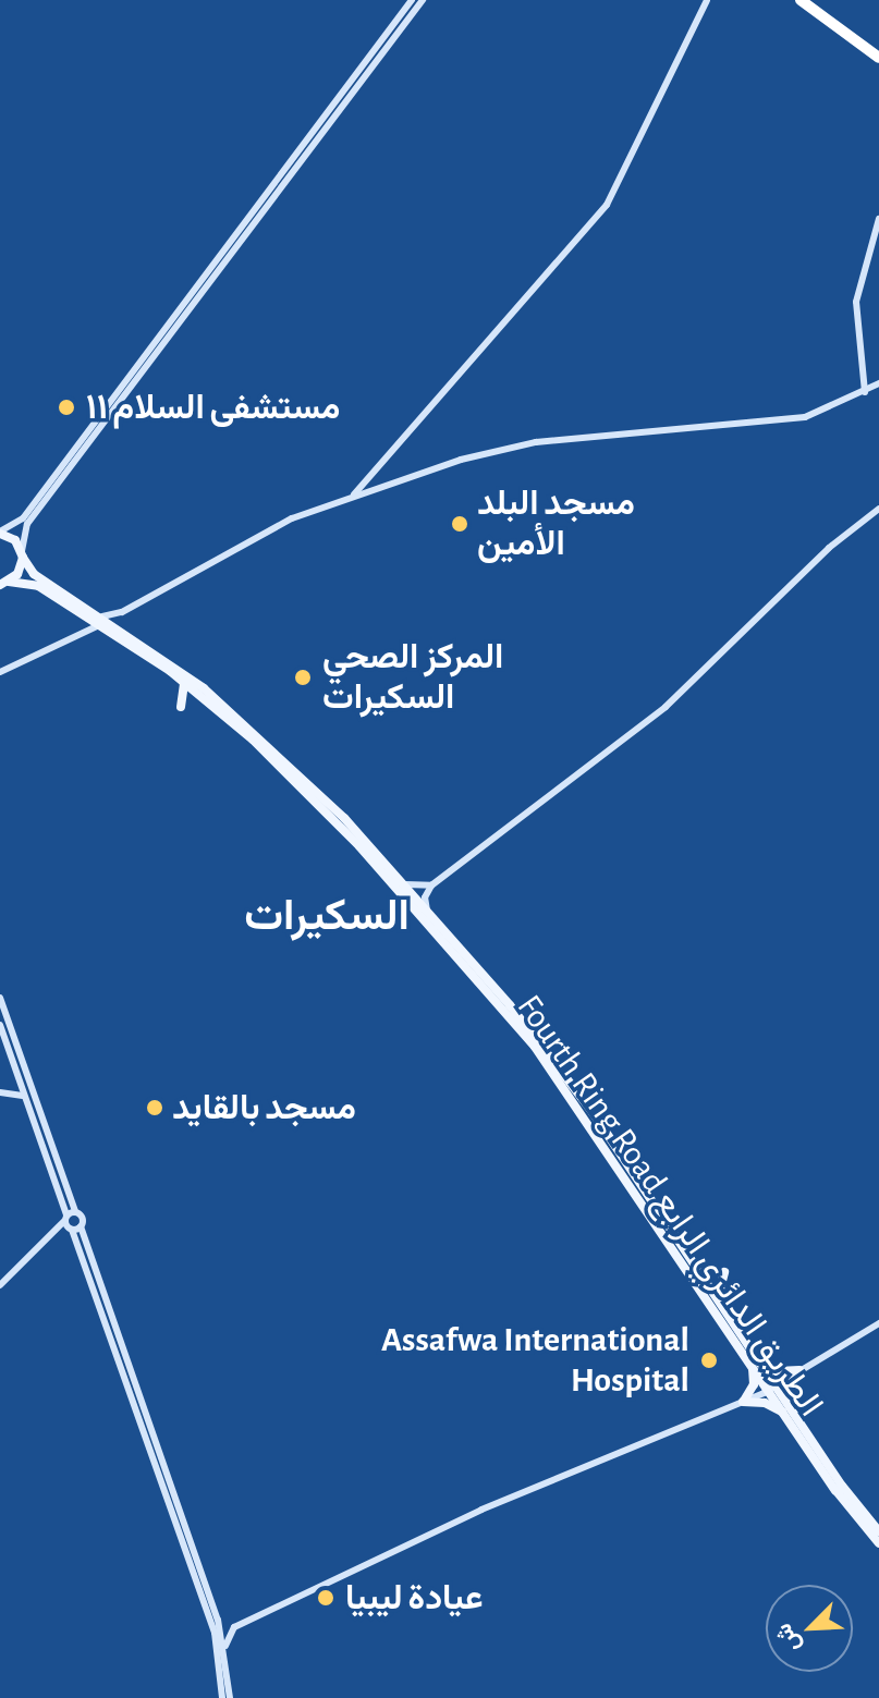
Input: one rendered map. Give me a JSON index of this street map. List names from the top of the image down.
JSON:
{
  "streets": {
    "main road": ["Fourth Ring Road الطريق الدائري الرابع"]
  },
  "districts": ["السكيرات"],
  "places": [
    "مستشفى السلام ١١",
    "مسجد البلد الأمين",
    "المركز الصحي السكيرات",
    "مسجد بالقايد",
    "Assafwa International Hospital",
    "عيادة ليبيا"
  ],
  "north": "bottom left"
}
